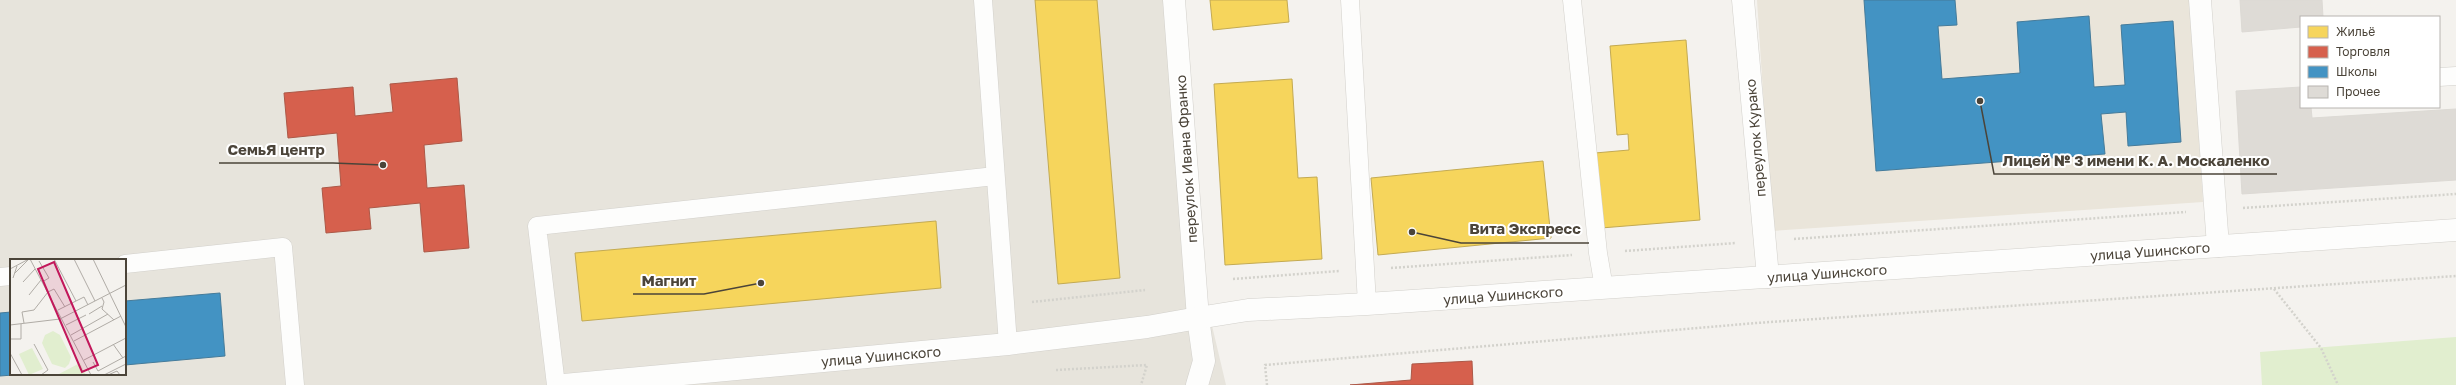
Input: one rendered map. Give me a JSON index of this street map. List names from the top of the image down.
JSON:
{
  "streets": {
    "street": ["переулок Курако", "переулок Ивана Франко", "улица Ушинского"]
  },
  "crossings": [
    ["переулок Курако", "улица Ушинского"],
    ["переулок Ивана Франко", "улица Ушинского"]
  ],
  "places": [
    "Лицей № 3 имени К. А. Москаленко",
    "СемьЯ центр",
    "Вита Экспресс",
    "Магнит"
  ],
  "legend": [
    "Жильё",
    "Торговля",
    "Школы",
    "Прочее"
  ]
}
